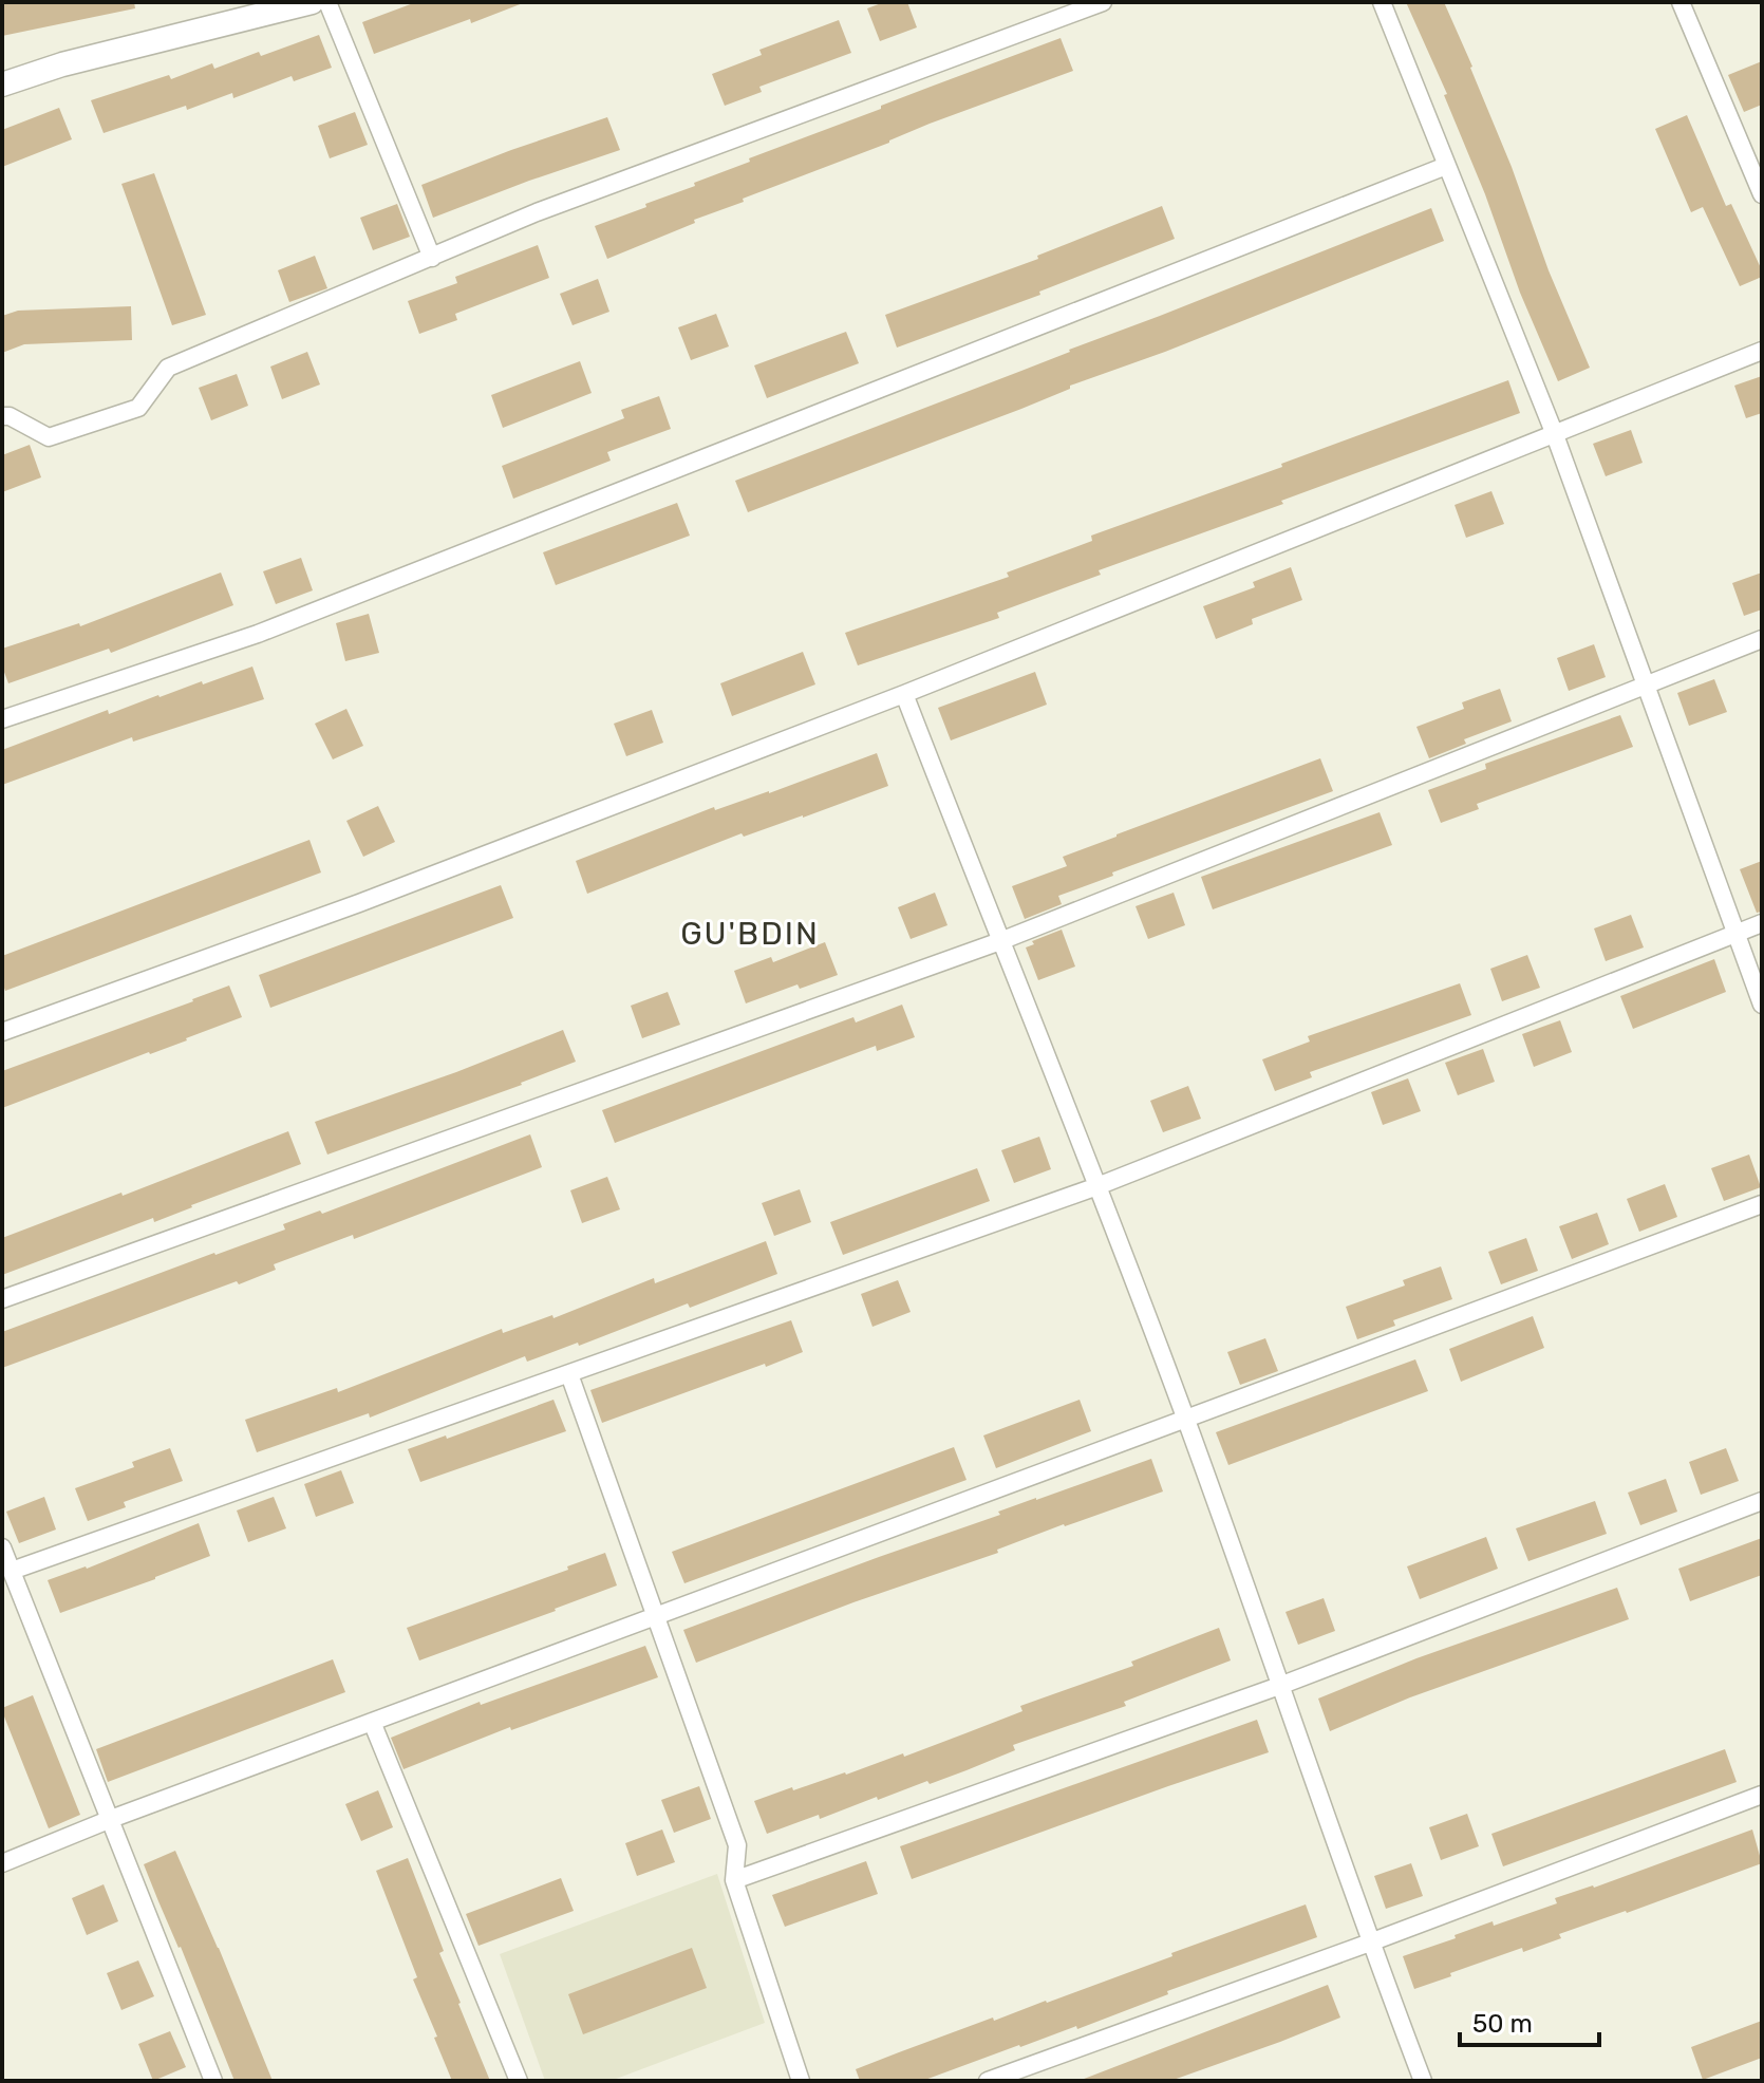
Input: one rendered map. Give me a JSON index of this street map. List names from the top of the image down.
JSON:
{
  "districts": ["GU'BDIN"],
  "scale_bar": "50 m"
}
